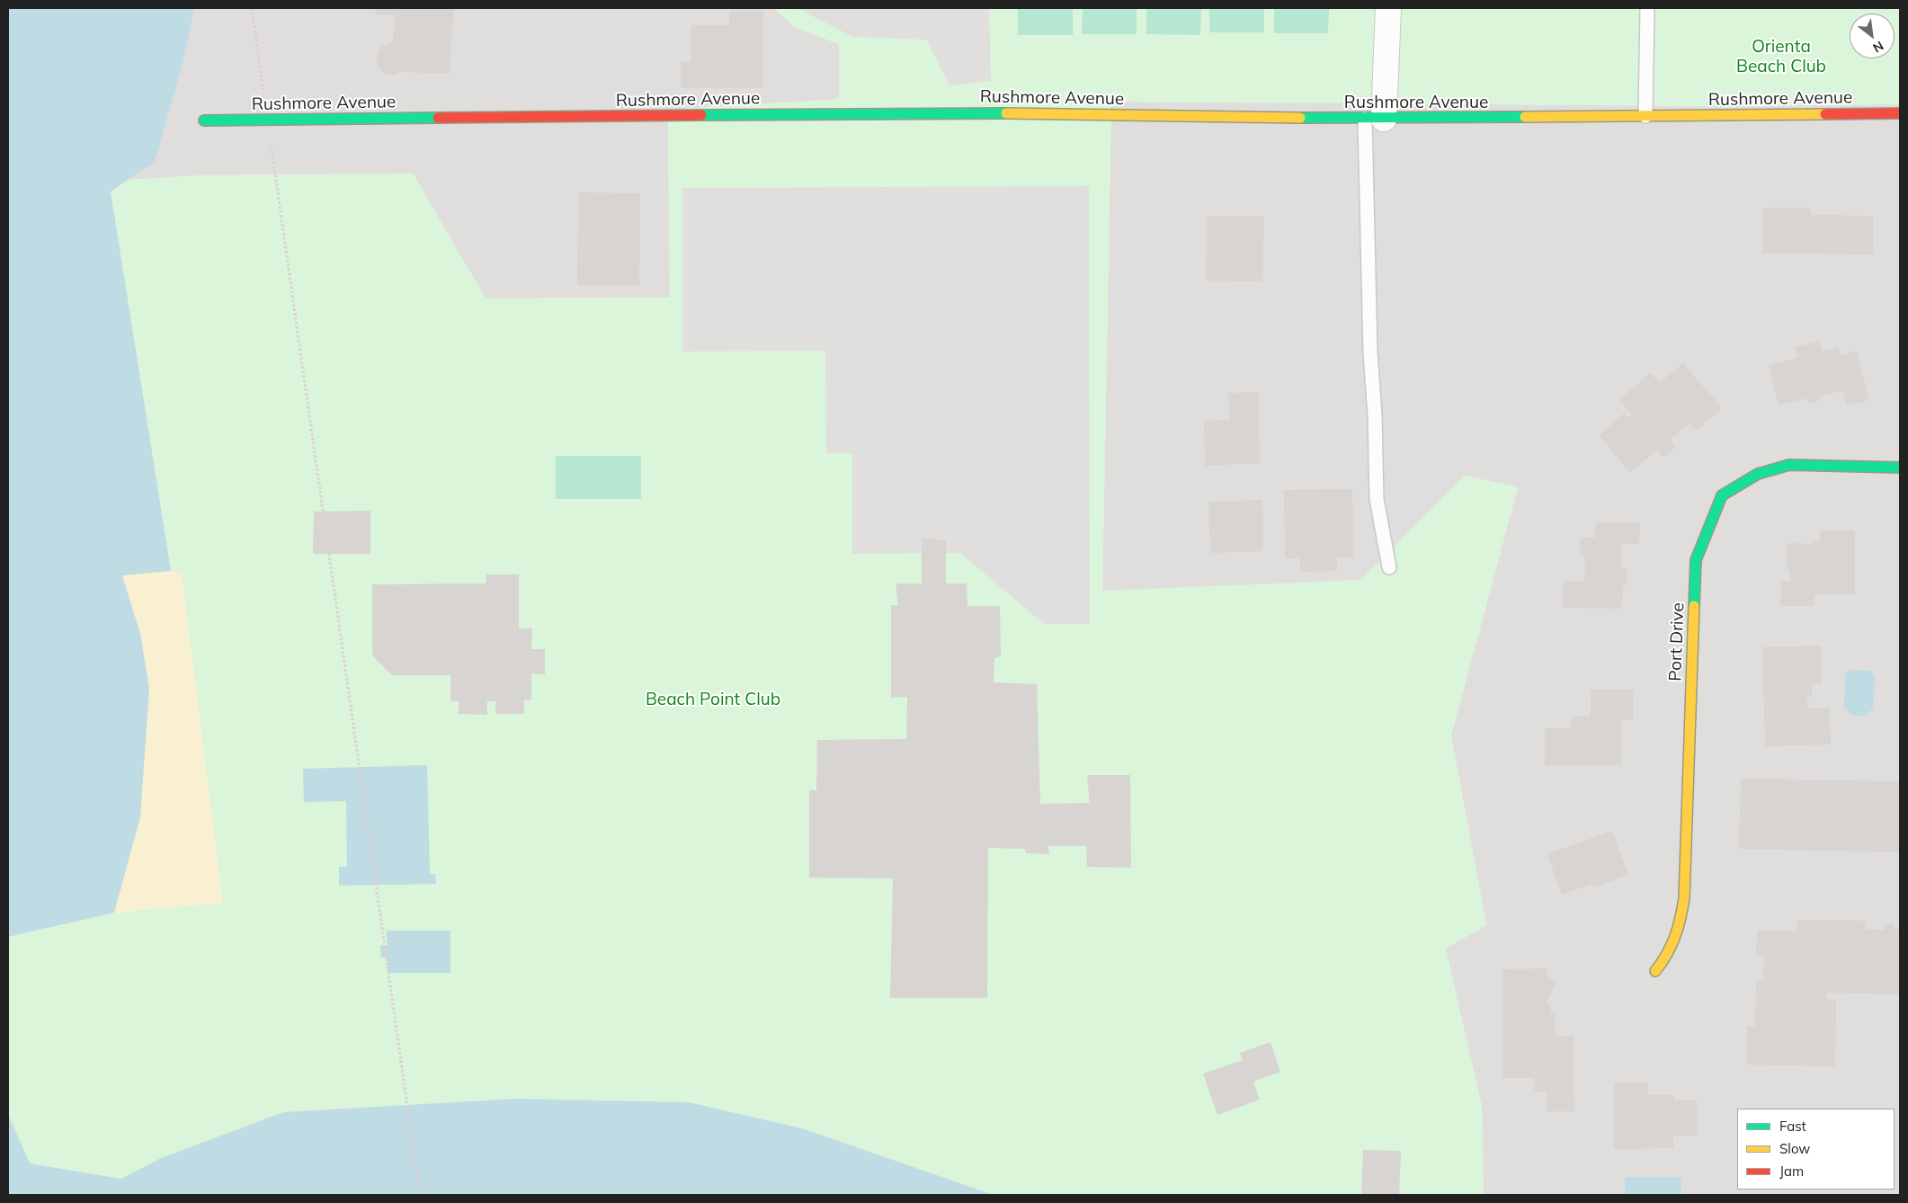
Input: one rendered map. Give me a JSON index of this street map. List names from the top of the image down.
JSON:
{
  "streets": {
    "street": ["Rushmore Avenue", "Port Drive"]
  },
  "parks": ["Orienta Beach Club", "Beach Point Club"],
  "legend": ["Fast", "Slow", "Jam"],
  "north": "bottom right"
}
